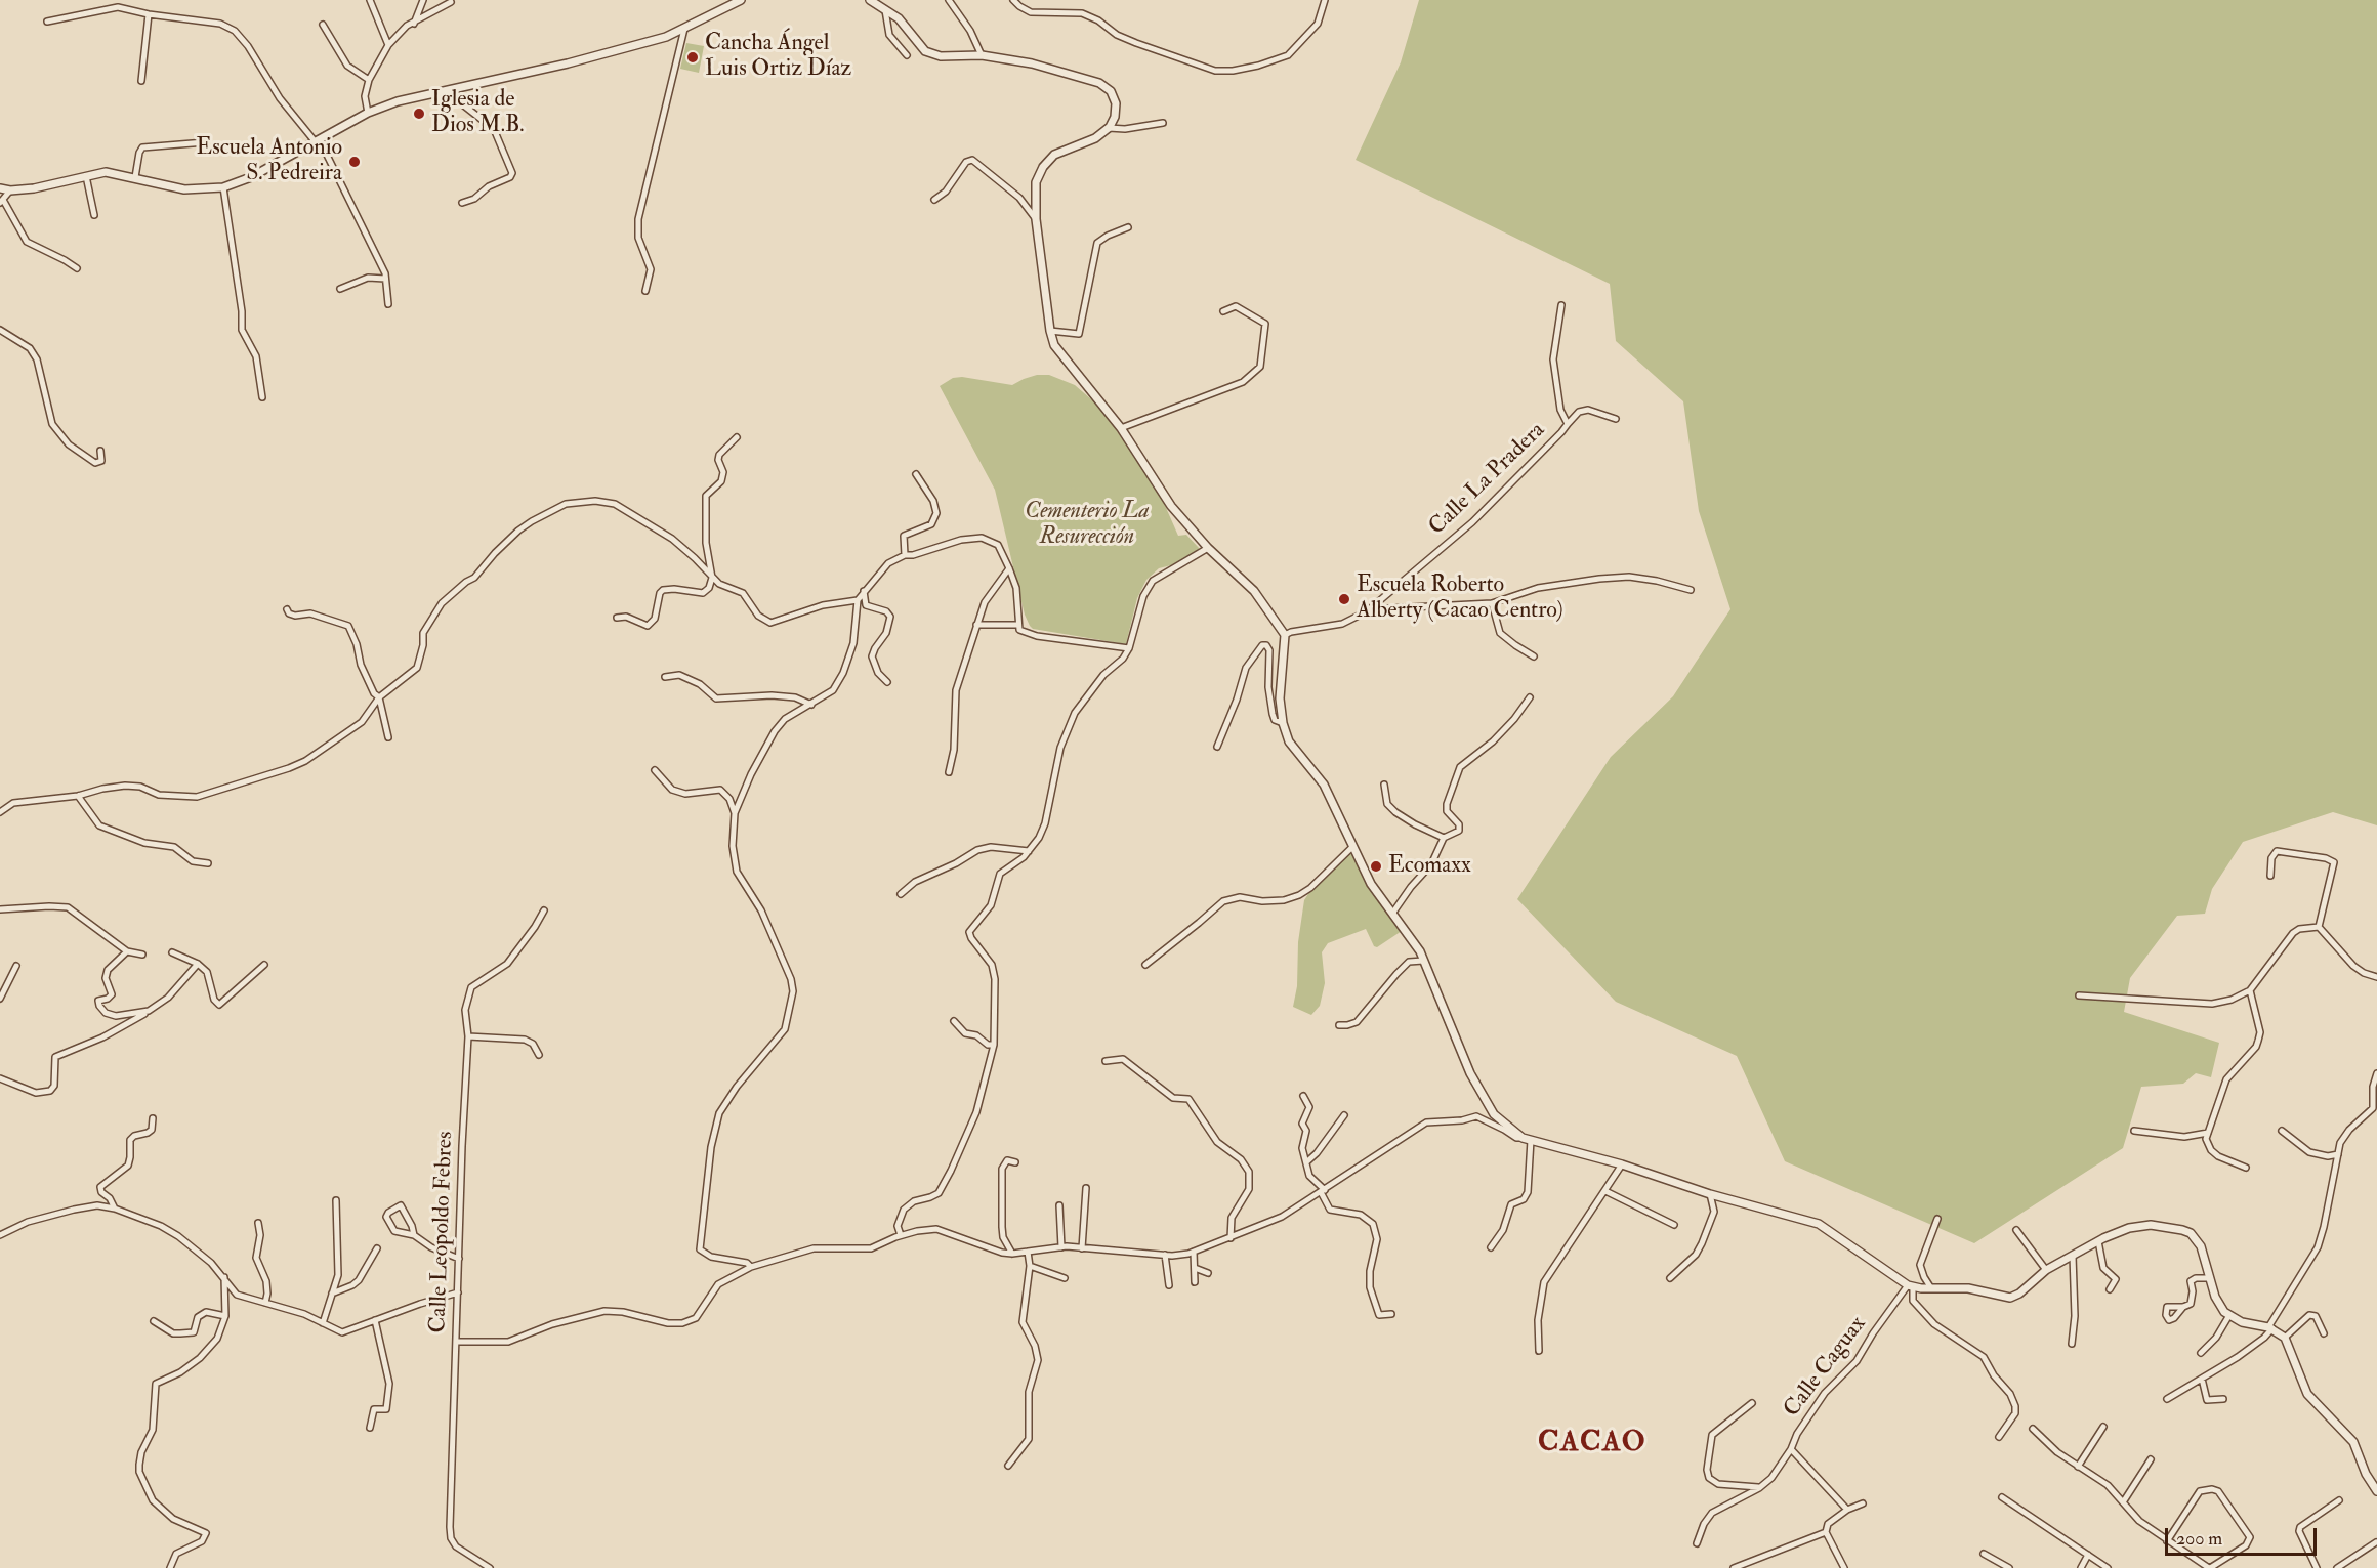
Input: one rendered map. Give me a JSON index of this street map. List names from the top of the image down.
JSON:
{
  "streets": {
    "street": ["Calle La Pradera", "Calle Leopoldo Febres", "Calle Caguax"]
  },
  "districts": ["CACAO"],
  "parks": ["Cementerio La Resurección"],
  "places": [
    "Cancha Ángel Luis Ortiz Díaz",
    "Iglesia de Dios M.B.",
    "Escuela Antonio S. Pedreira",
    "Escuela Roberto Alberty (Cacao Centro)",
    "Ecomaxx"
  ],
  "scale_bar": "200 m"
}
